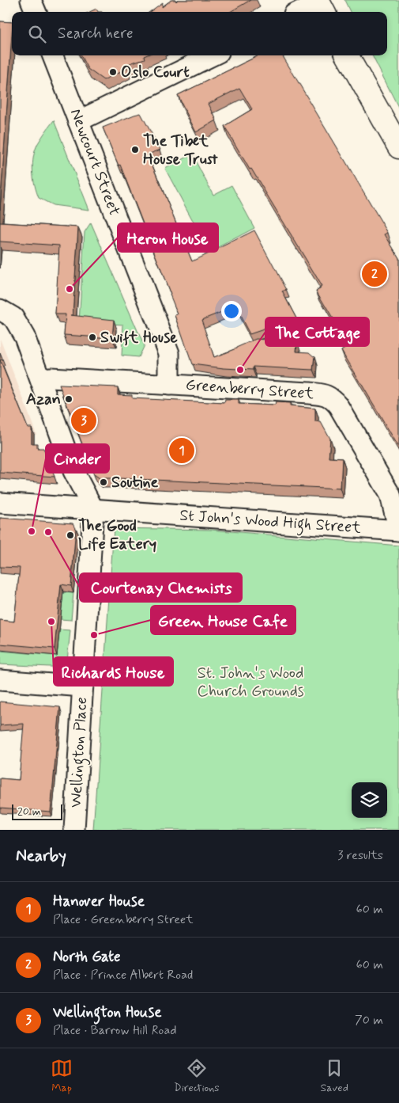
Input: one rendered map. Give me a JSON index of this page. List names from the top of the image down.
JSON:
{
  "streets": {
    "street": [
      "Newcourt Street",
      "Greenberry Street",
      "St John's Wood High Street",
      "Wellington Place"
    ]
  },
  "crossings": [
    ["Newcourt Street", "Greenberry Street"],
    ["Greenberry Street", "St John's Wood High Street"],
    ["St John's Wood High Street", "Wellington Place"]
  ],
  "parks": ["St. John's Wood Church Grounds"],
  "places": [
    "Oslo Court",
    "The Tibet House Trust",
    "Heron House",
    "Swift House",
    "The Cottage",
    "Azan",
    "Soutine",
    "Cinder",
    "Courtenay Chemists",
    "The Good Life Eatery",
    "Richards House",
    "Green House Cafe"
  ],
  "scale_bar": "20 m",
  "page": {
    "search": "Search here",
    "pins": ["2", "3", "1"],
    "scale": "20 m",
    "heading": ["Nearby", "3 results"],
    "list": [
      {
        "mark": "1",
        "name": "Hanover House",
        "note": "Place · Greenberry Street",
        "value": "60 m"
      },
      {
        "mark": "2",
        "name": "North Gate",
        "note": "Place · Prince Albert Road",
        "value": "60 m"
      },
      {
        "mark": "3",
        "name": "Wellington House",
        "note": "Place · Barrow Hill Road",
        "value": "70 m"
      }
    ],
    "nav": ["Map", "Directions", "Saved"]
  }
}
